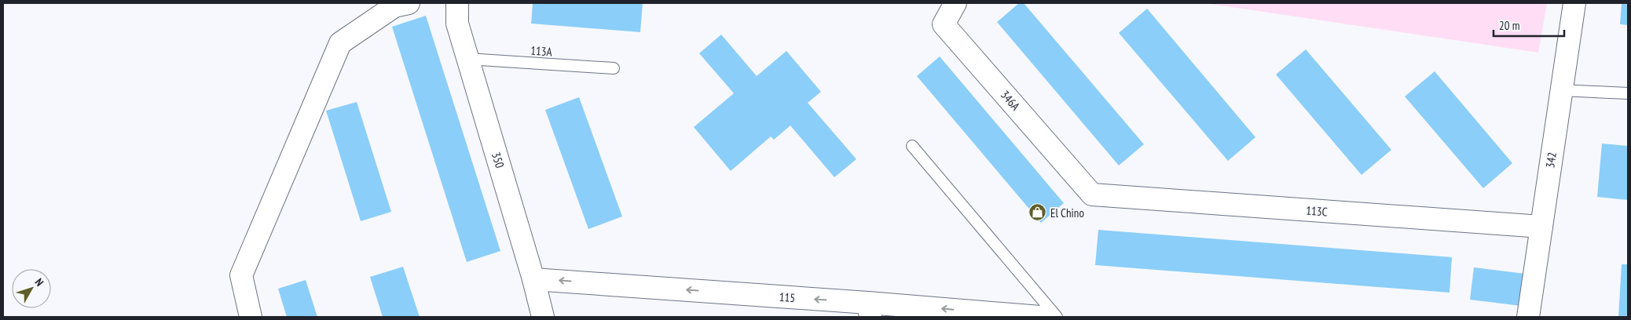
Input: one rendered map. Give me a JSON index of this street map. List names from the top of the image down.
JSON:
{
  "streets": {
    "street": [
      "346A",
      "350",
      "342",
      "113C",
      "115"
    ],
    "lane": ["113A"]
  },
  "crossings": [
    ["113A", "350"],
    ["346A", "113C"],
    ["350", "115"],
    ["342", "113C"]
  ],
  "one_way": ["115"],
  "places": {
    "shop": ["El Chino"]
  },
  "scale_bar": "20 m",
  "north": "top right"
}
